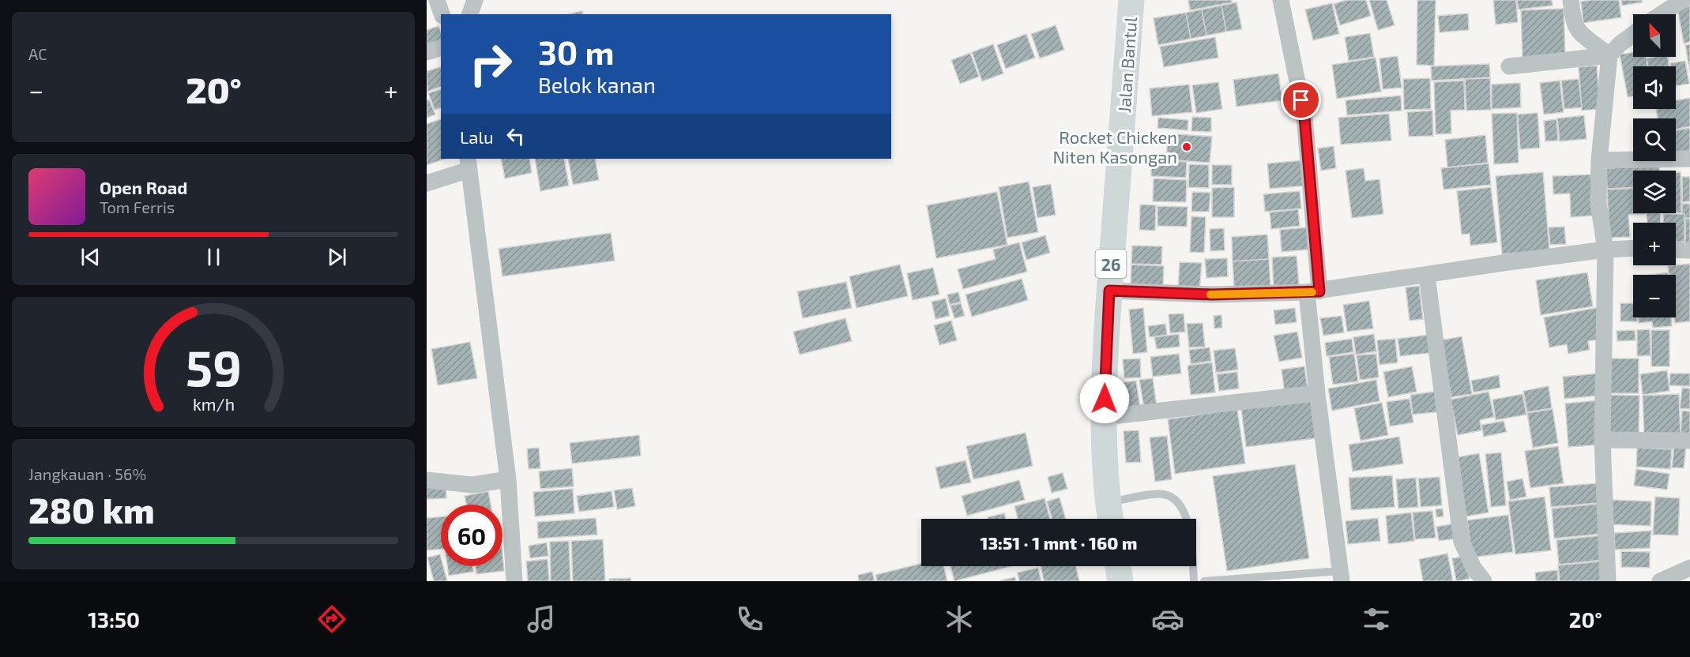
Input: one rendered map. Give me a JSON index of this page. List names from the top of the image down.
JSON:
{
  "streets": {
    "main road": ["Jalan Bantul", "26"]
  },
  "places": ["Rocket Chicken Niten Kasongan"],
  "north": "top left",
  "page": {
    "tile": [
      "AC",
      ["Jangkauan · 56%", "280 km"]
    ],
    "map_buttons": ["+", "−"],
    "turn": ["30 m", "Belok kanan"],
    "heat": ["−", "20°", "+"],
    "then": "Lalu",
    "song": ["Open Road", "Tom Ferris"],
    "limit": "60",
    "trip": "13:51 · 1 mnt · 160 m",
    "tabs": ["13:50", "20°"],
    "gauge": ["59", "km/h"]
  }
}
